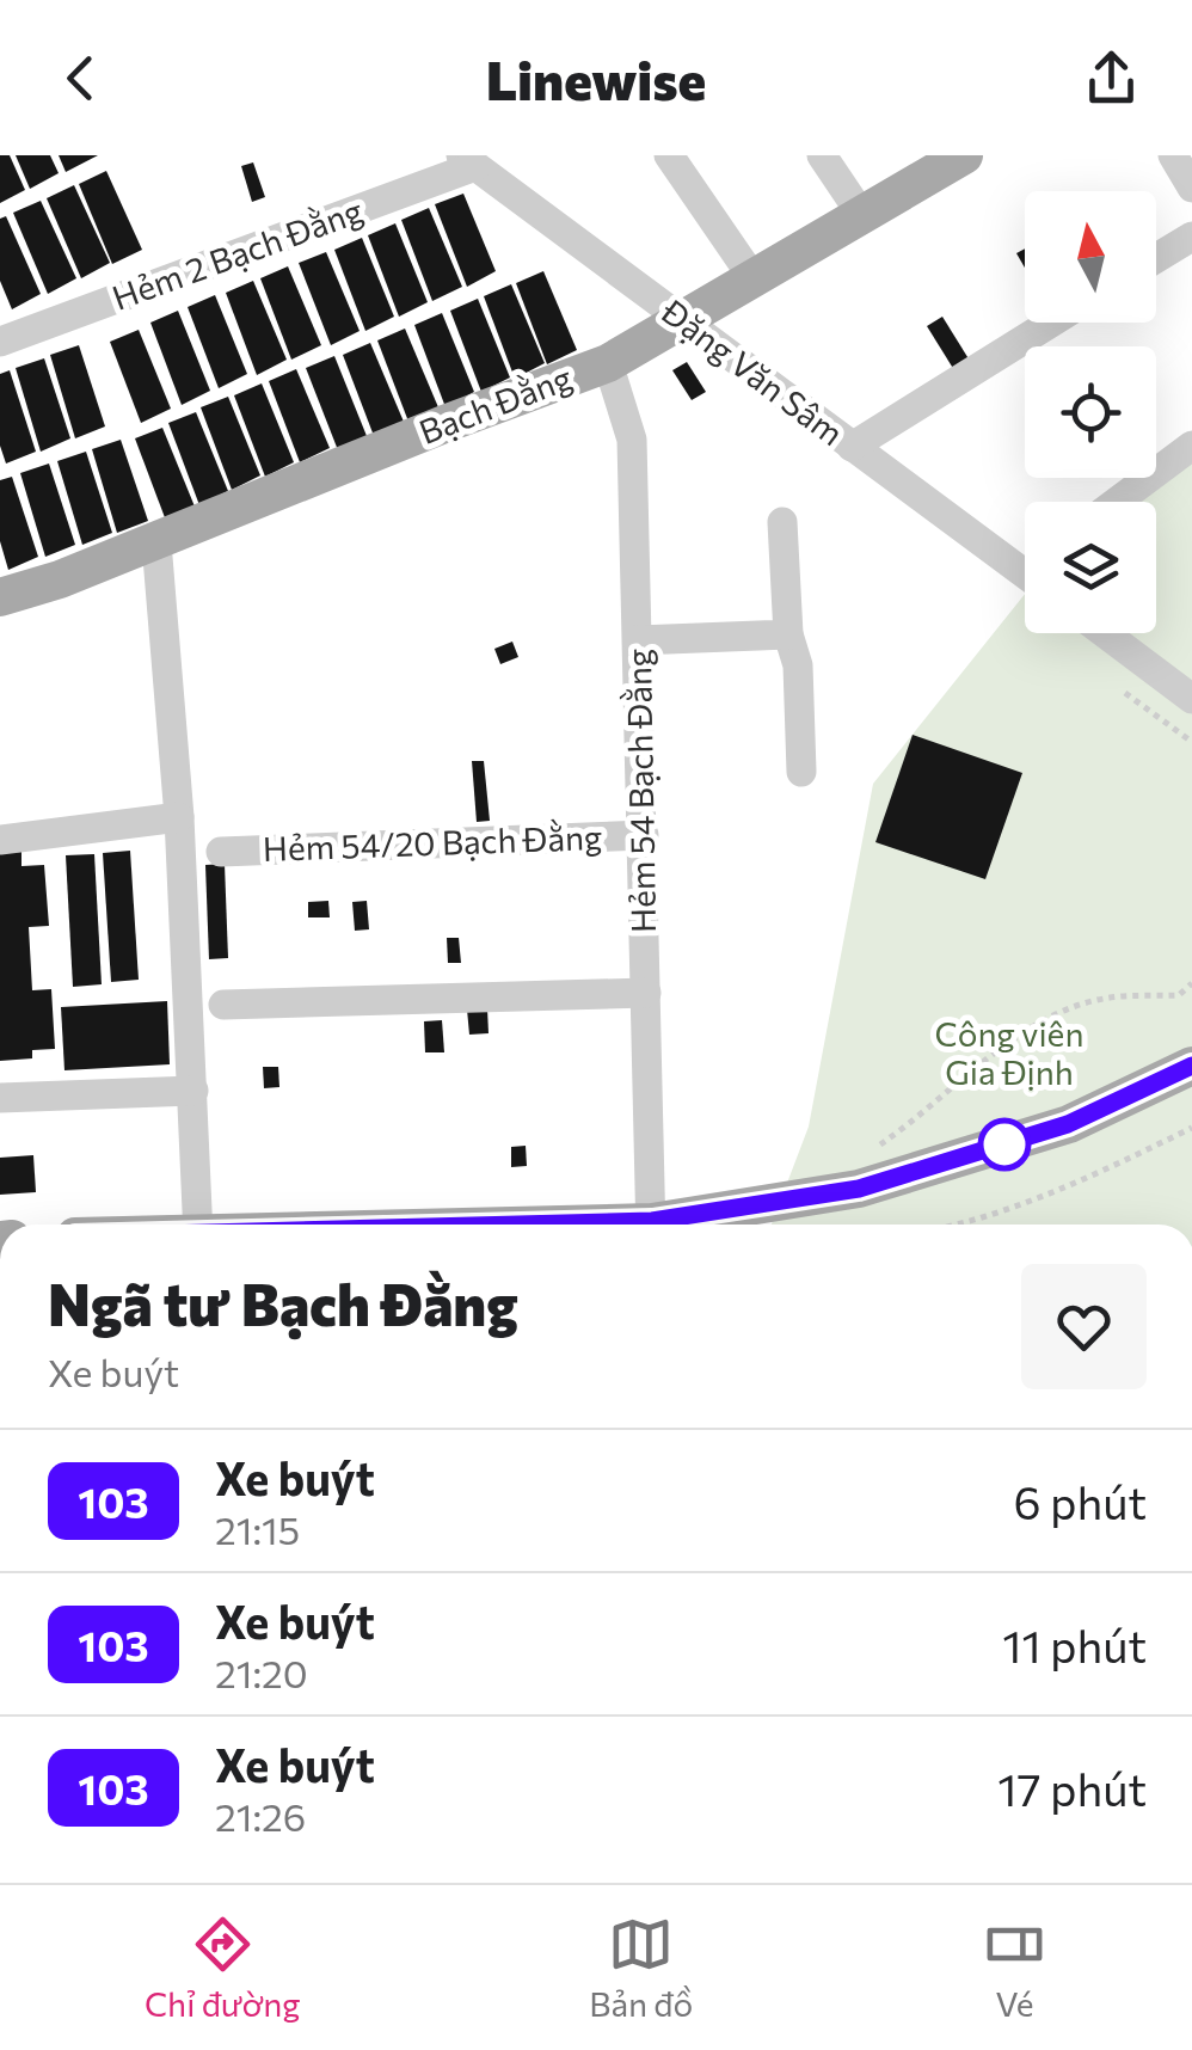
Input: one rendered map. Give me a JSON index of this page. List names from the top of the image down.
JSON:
{
  "streets": {
    "main road": ["Bạch Đằng"],
    "street": [
      "Hẻm 2 Bạch Đằng",
      "Đặng Văn Sâm",
      "Hẻm 54 Bạch Đằng",
      "Hẻm 54/20 Bạch Đằng"
    ]
  },
  "crossings": [
    ["Hẻm 2 Bạch Đằng", "Đặng Văn Sâm"],
    ["Đặng Văn Sâm", "Bạch Đằng"],
    ["Bạch Đằng", "Hẻm 54 Bạch Đằng"],
    ["Hẻm 54 Bạch Đằng", "Hẻm 54/20 Bạch Đằng"]
  ],
  "parks": ["Công viên Gia Định"],
  "lines": ["bus line 103"],
  "north": "top",
  "page": {
    "header": "Linewise",
    "heading": ["Ngã tư Bạch Đằng", "Xe buýt"],
    "list": [
      {
        "mark": "103",
        "name": "Xe buýt",
        "note": "21:15",
        "value": "6 phút"
      },
      {
        "mark": "103",
        "name": "Xe buýt",
        "note": "21:20",
        "value": "11 phút"
      },
      {
        "mark": "103",
        "name": "Xe buýt",
        "note": "21:26",
        "value": "17 phút"
      }
    ],
    "tabs": ["Chỉ đường", "Bản đồ", "Vé"]
  }
}
